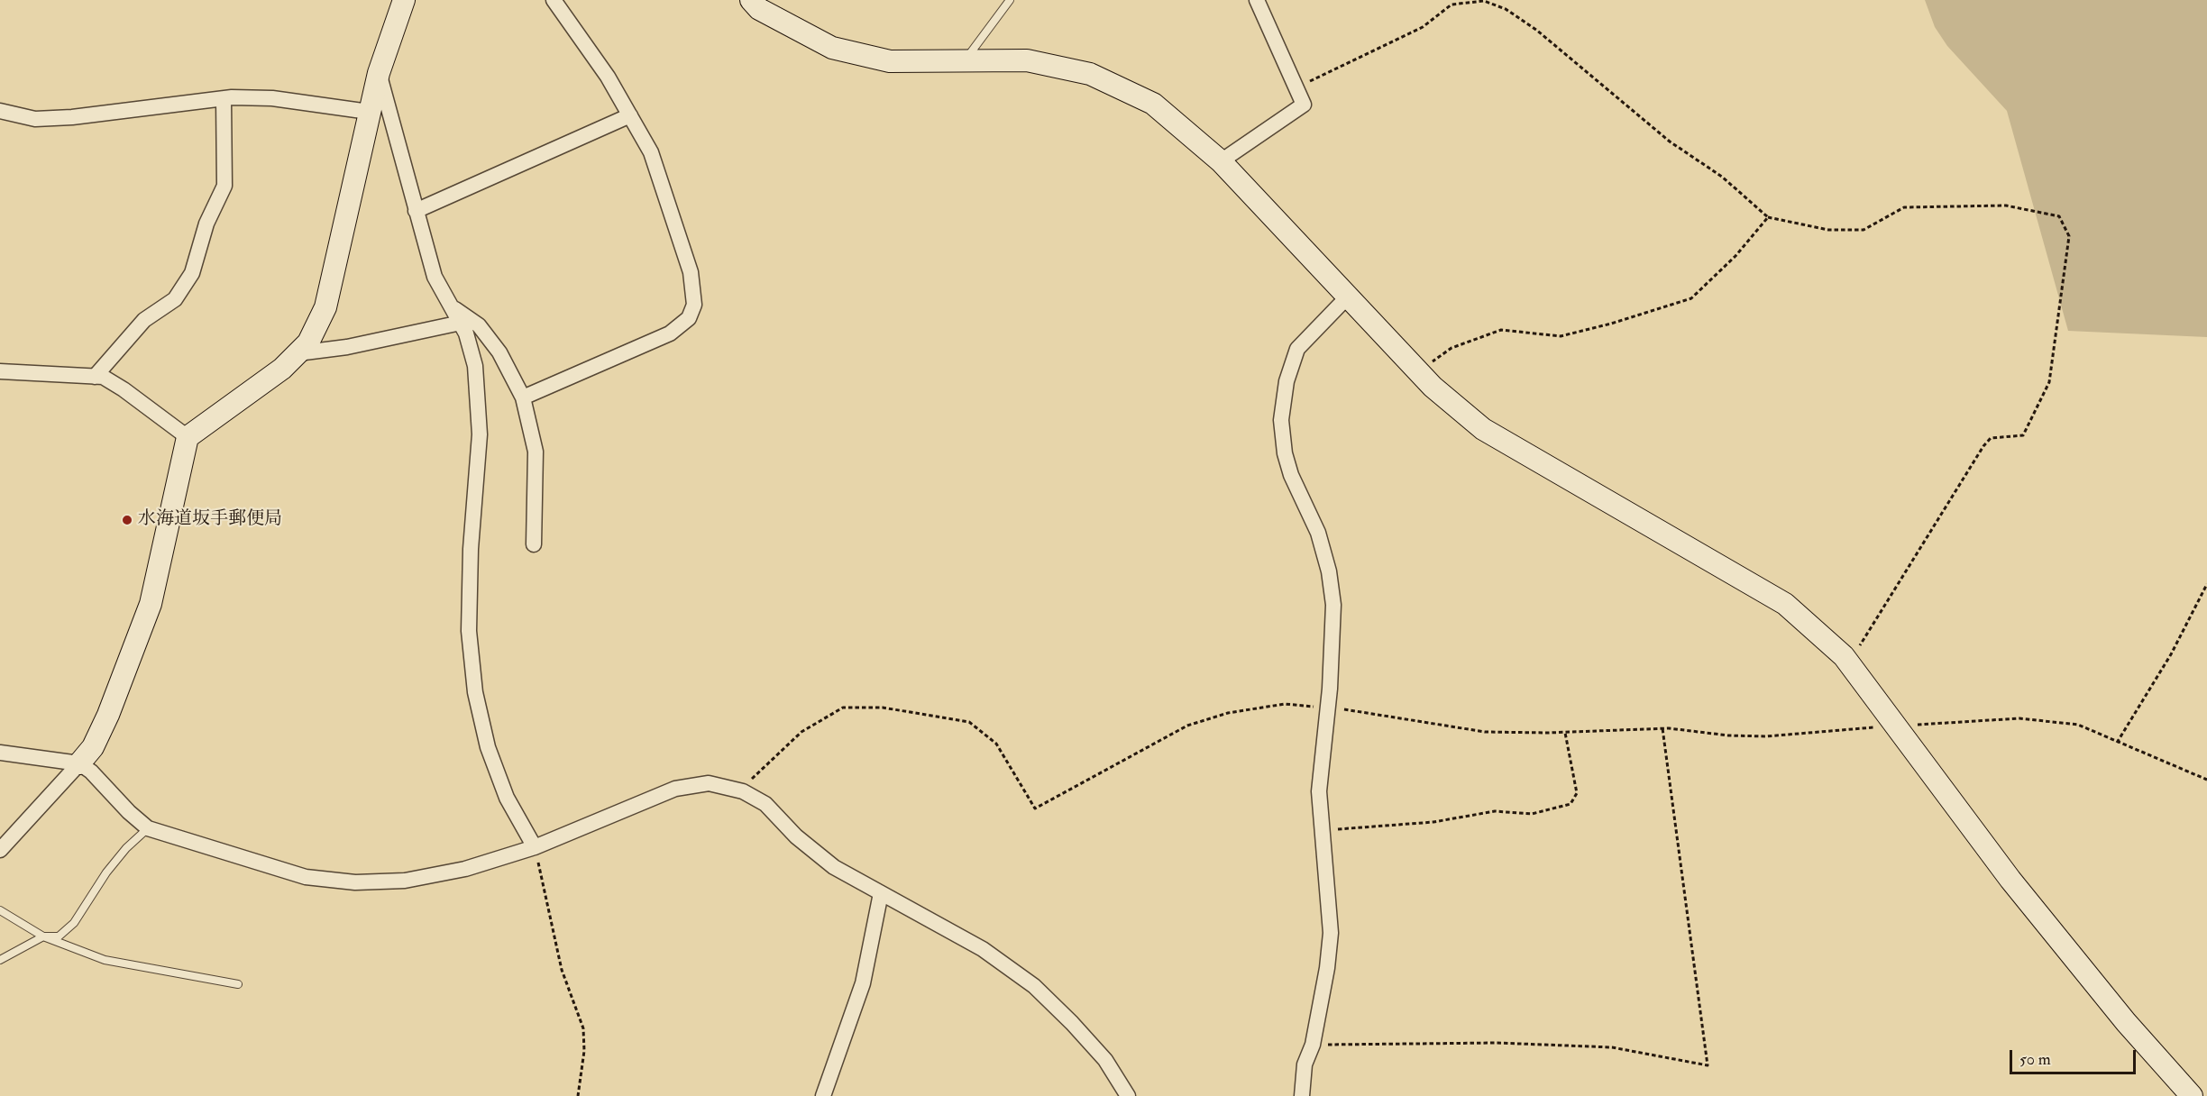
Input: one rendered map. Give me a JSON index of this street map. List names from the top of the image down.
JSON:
{
  "places": ["水海道坂手郵便局"],
  "scale_bar": "50 m"
}
